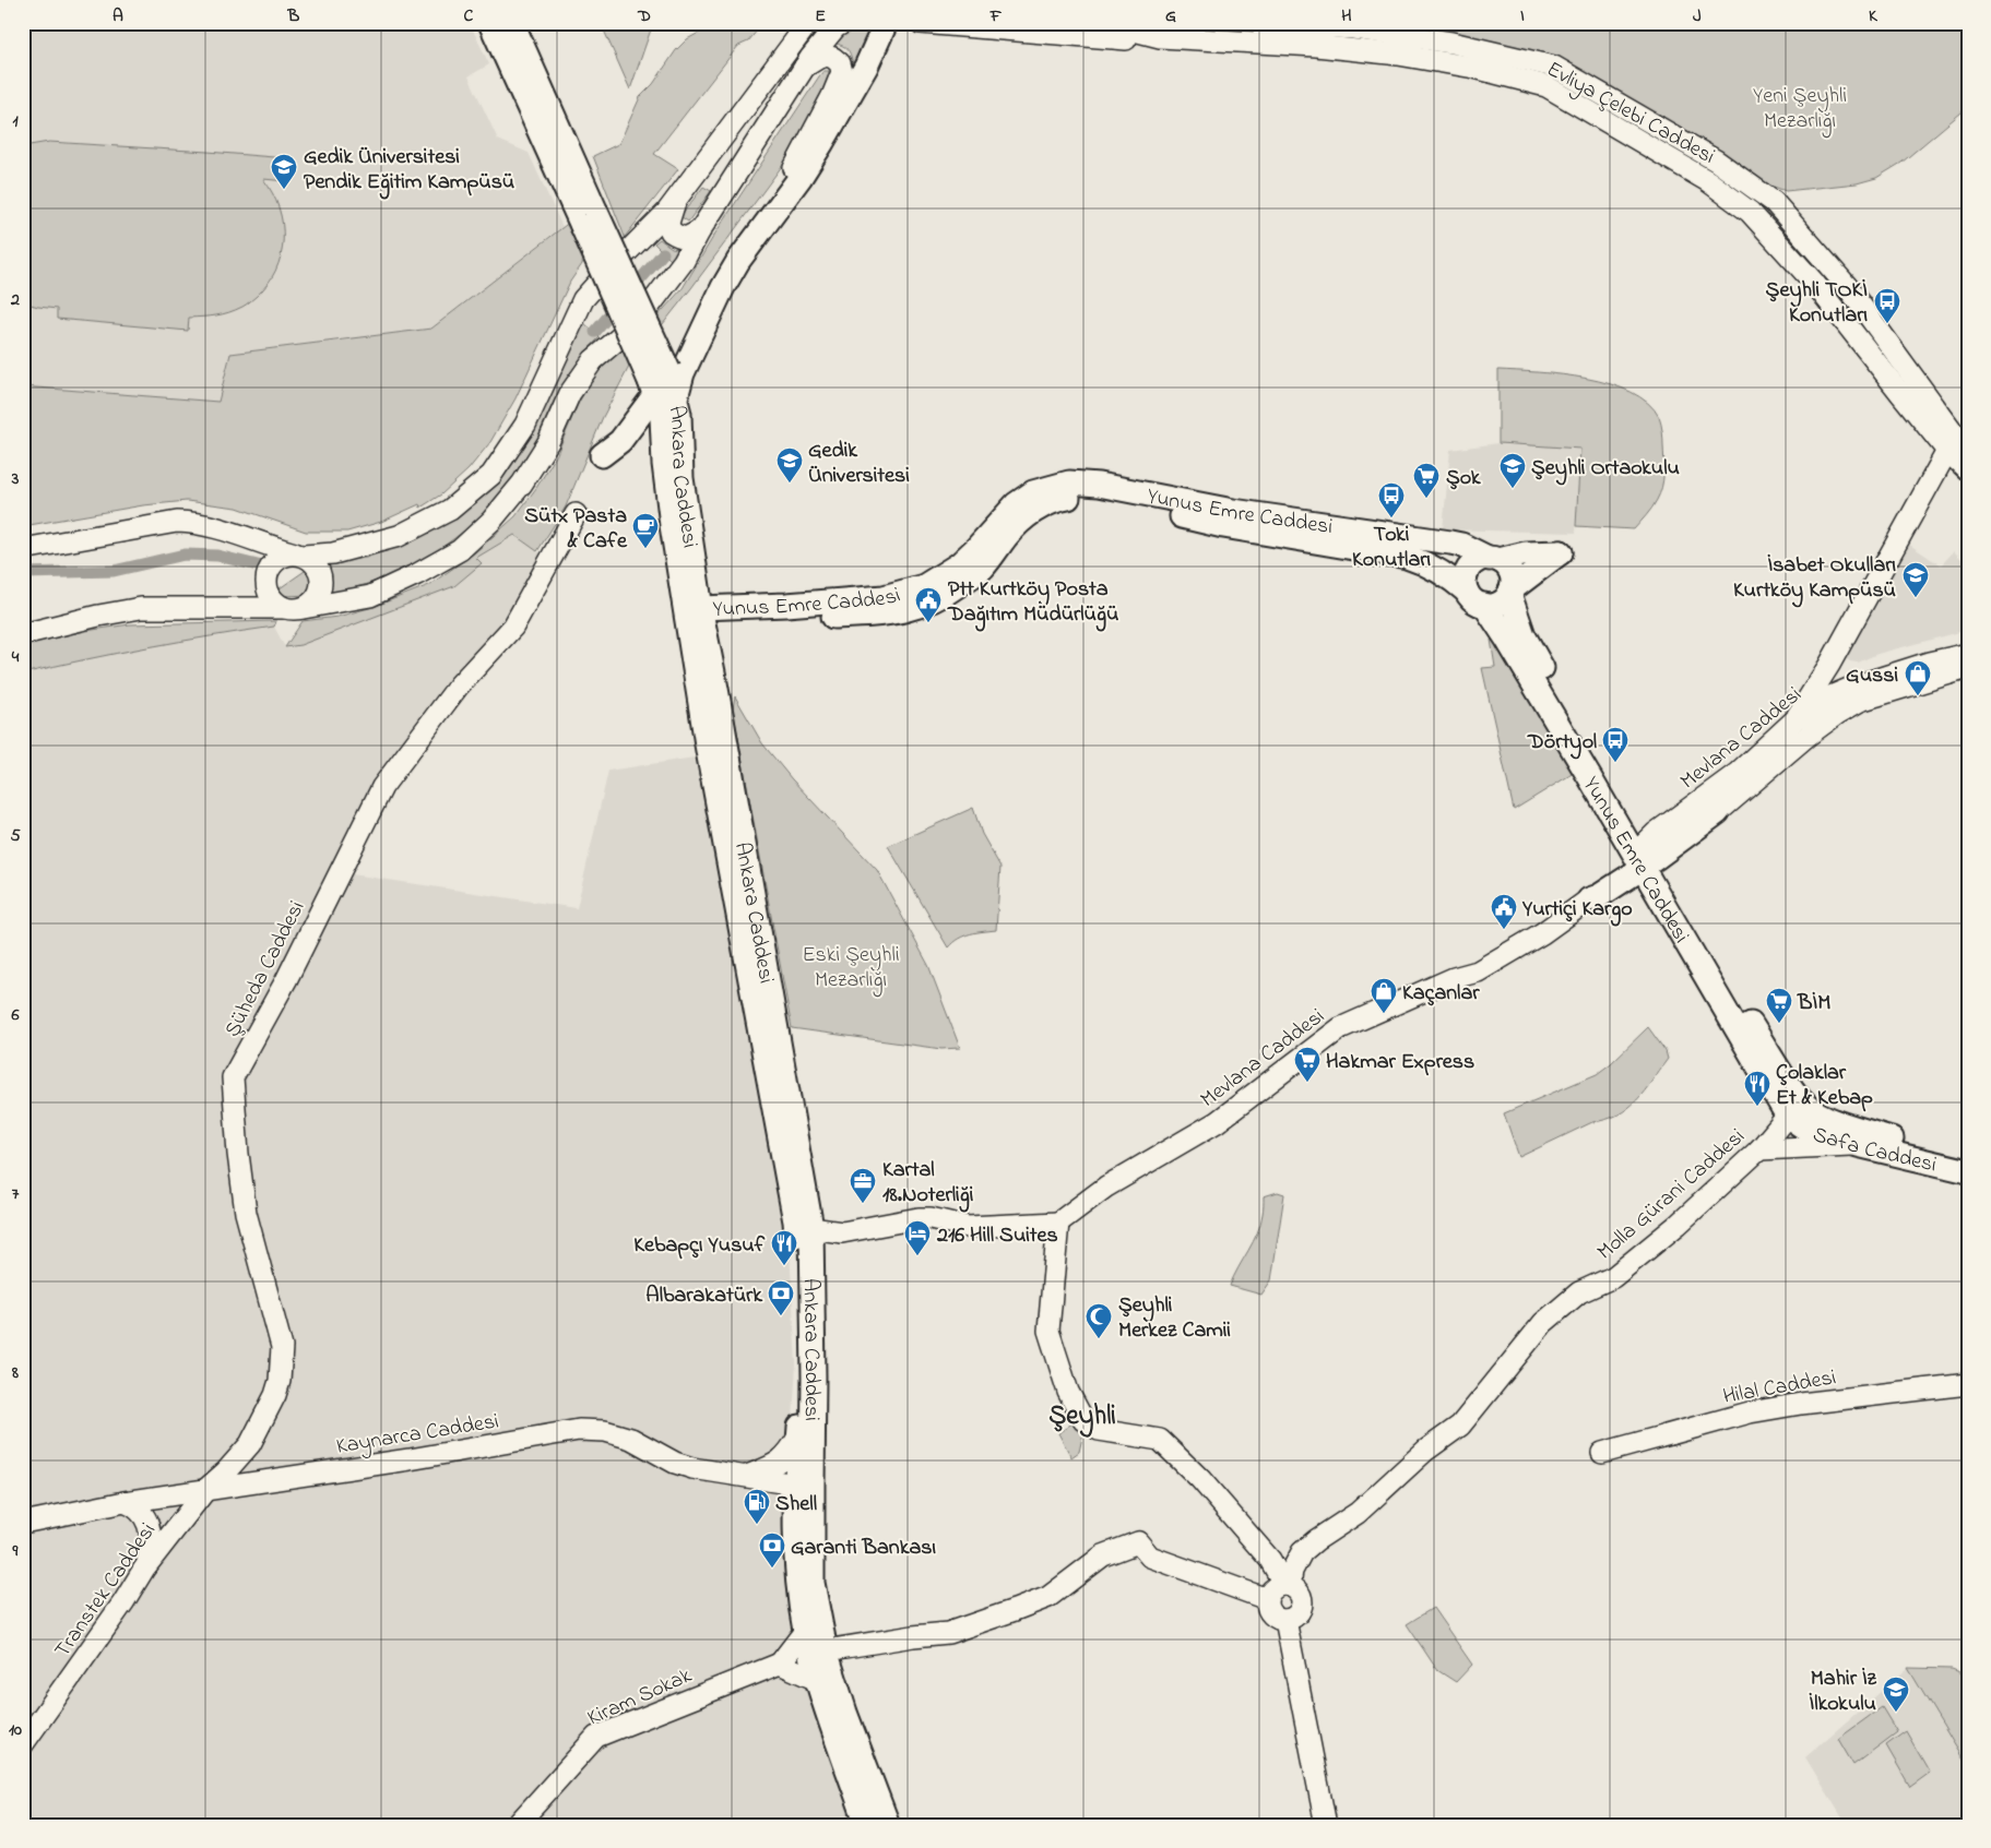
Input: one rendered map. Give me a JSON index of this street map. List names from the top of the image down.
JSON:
{
  "streets": {
    "main road": ["Ankara Caddesi", "Yunus Emre Caddesi", "Safa Caddesi"],
    "street": [
      "Evliya Çelebi Caddesi",
      "Mevlana Caddesi",
      "Şüheda Caddesi",
      "Molla Gürani Caddesi",
      "Hilal Caddesi",
      "Kaynarca Caddesi",
      "Transtek Caddesi",
      "Kiram Sokak"
    ]
  },
  "crossings": [
    ["Ankara Caddesi", "Yunus Emre Caddesi"],
    ["Ankara Caddesi", "Kaynarca Caddesi"],
    ["Yunus Emre Caddesi", "Mevlana Caddesi"],
    ["Yunus Emre Caddesi", "Safa Caddesi"],
    ["Yunus Emre Caddesi", "Molla Gürani Caddesi"],
    ["Şüheda Caddesi", "Kaynarca Caddesi"],
    ["Şüheda Caddesi", "Transtek Caddesi"],
    ["Safa Caddesi", "Molla Gürani Caddesi"],
    ["Kaynarca Caddesi", "Transtek Caddesi"]
  ],
  "districts": ["Şeyhli"],
  "parks": ["Yeni Şeyhli Mezarlığı", "Eski Şeyhli Mezarlığı"],
  "places": {
    "school or university": [
      "Gedik Üniversitesi Pendik Eğitim Kampüsü",
      "Gedik Üniversitesi",
      "Şeyhli Ortaokulu",
      "İsabet Okulları Kurtköy Kampüsü",
      "Mahir İz İlkokulu"
    ],
    "bus stop": ["Şeyhli TOKİ Konutları", "Toki Konutları", "Dörtyol"],
    "supermarket": ["Şok", "BİM", "Hakmar Express"],
    "cafe": ["Sütx Pasta & Cafe"],
    "public building": ["Ptt Kurtköy Posta Dağıtım Müdürlüğü", "Yurtiçi Kargo"],
    "shop": ["Gussi", "Kaçanlar"],
    "restaurant": ["Çolaklar Et & Kebap", "Kebapçı Yusuf"],
    "office": ["Kartal 18.Noterliği"],
    "hotel": ["216 Hill Suites"],
    "bank": ["Albarakatürk", "Garanti Bankası"],
    "mosque": ["Şeyhli Merkez Camii"],
    "fuel station": ["Shell"]
  },
  "grid": {
    "columns": [
      "A",
      "B",
      "C",
      "D",
      "E",
      "F",
      "G",
      "H",
      "I",
      "J",
      "K"
    ],
    "rows": [
      "1",
      "2",
      "3",
      "4",
      "5",
      "6",
      "7",
      "8",
      "9",
      "10"
    ]
  }
}
